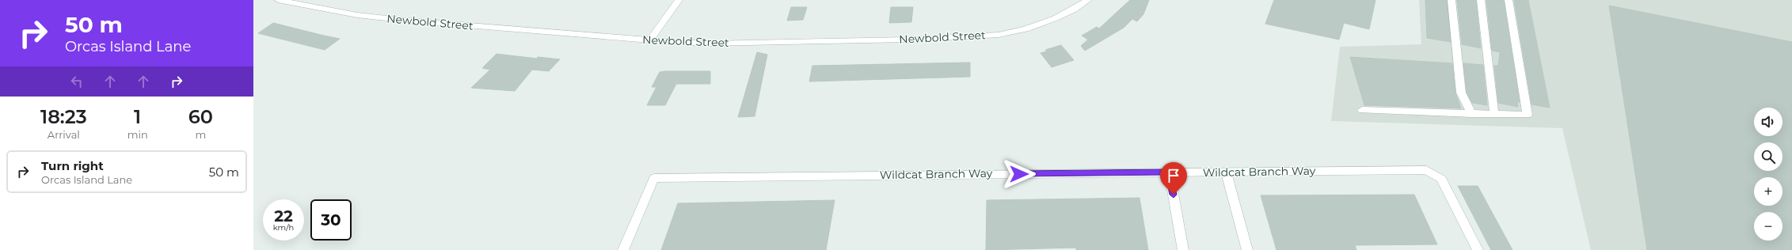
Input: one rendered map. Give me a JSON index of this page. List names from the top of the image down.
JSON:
{
  "streets": {
    "street": ["Newbold Street", "Wildcat Branch Way"]
  },
  "page": {
    "turn": ["50 m", "Orcas Island Lane"],
    "eta": [
      "18:23",
      "Arrival",
      "1",
      "min",
      "60",
      "m"
    ],
    "map_buttons": ["+", "−"],
    "list": [
      {
        "name": "Turn right",
        "note": "Orcas Island Lane",
        "value": "50 m"
      }
    ],
    "speed": "22 km/h",
    "limit": "30"
  }
}
